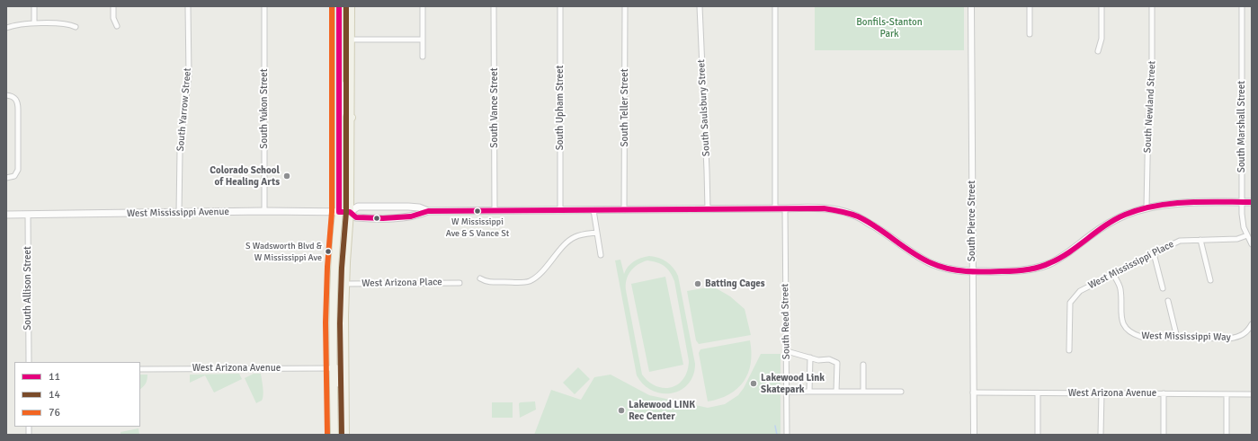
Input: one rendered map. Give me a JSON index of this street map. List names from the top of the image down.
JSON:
{
  "streets": {
    "main road": ["West Mississippi Avenue"],
    "street": [
      "South Newland Street",
      "South Vance Street",
      "South Upham Street",
      "South Teller Street",
      "South Saulsbury Street",
      "South Yukon Street",
      "South Yarrow Street",
      "South Marshall Street",
      "South Pierce Street",
      "West Mississippi Place",
      "West Arizona Place",
      "South Allison Street",
      "South Reed Street",
      "West Mississippi Way",
      "West Arizona Avenue"
    ]
  },
  "crossings": [
    ["South Newland Street", "West Mississippi Avenue"],
    ["South Vance Street", "West Mississippi Avenue"],
    ["South Upham Street", "West Mississippi Avenue"],
    ["South Teller Street", "West Mississippi Avenue"],
    ["South Saulsbury Street", "West Mississippi Avenue"],
    ["South Yukon Street", "West Mississippi Avenue"],
    ["South Yarrow Street", "West Mississippi Avenue"],
    ["South Marshall Street", "West Mississippi Avenue"],
    ["South Marshall Street", "West Mississippi Place"],
    ["West Mississippi Avenue", "South Pierce Street"],
    ["West Mississippi Avenue", "South Allison Street"],
    ["West Mississippi Avenue", "South Reed Street"],
    ["South Pierce Street", "West Arizona Avenue"],
    ["West Mississippi Place", "West Mississippi Way"]
  ],
  "parks": ["Bonfils-Stanton Park"],
  "places": [
    "Colorado School of Healing Arts",
    "W Mississippi Ave & S Vance St",
    "S Wadsworth Blvd & W Mississippi Ave",
    "Batting Cages",
    "Lakewood Link Skatepark",
    "Lakewood LINK Rec Center"
  ],
  "lines": ["transit line 11", "transit line 14", "transit line 76"],
  "legend": ["11", "14", "76"]
}
